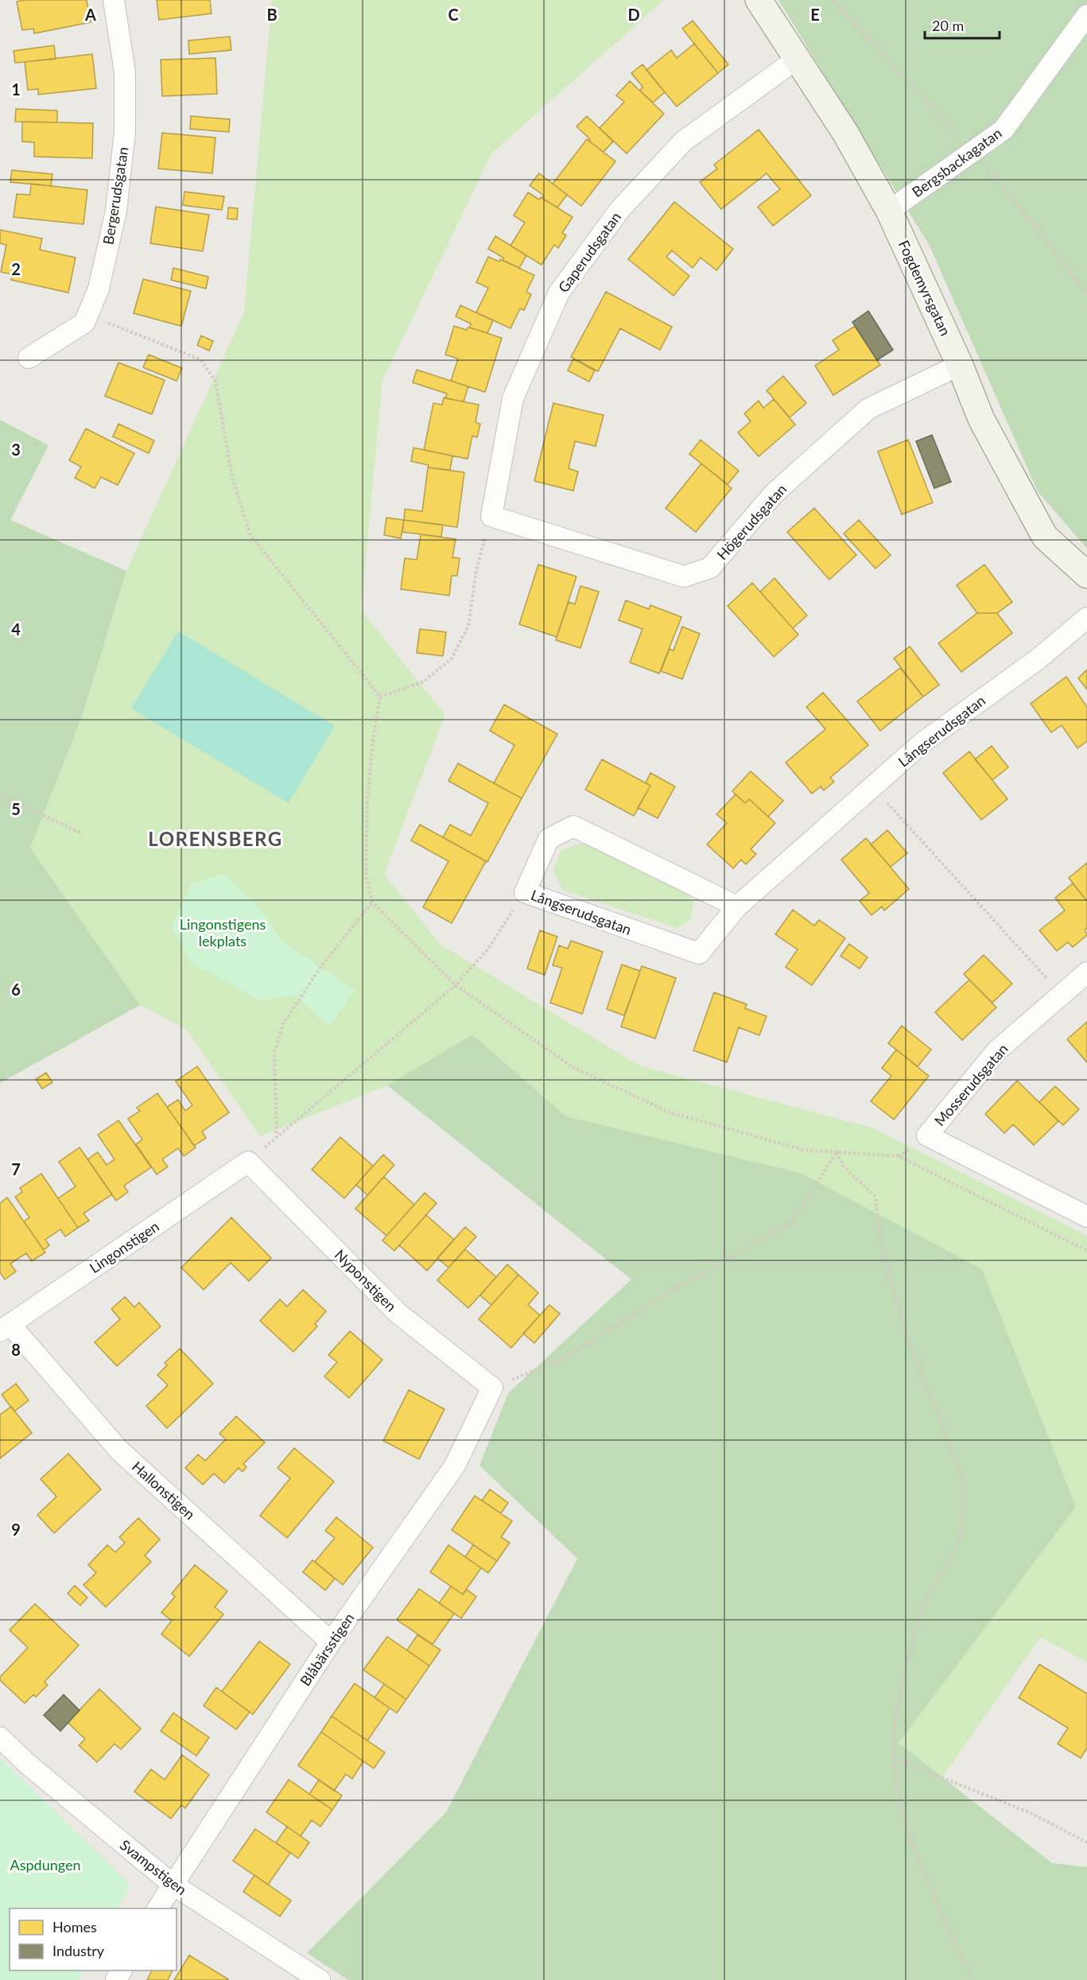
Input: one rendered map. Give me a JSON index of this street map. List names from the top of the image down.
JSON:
{
  "streets": {
    "street": [
      "Bergsbackagatan",
      "Bergerudsgatan",
      "Gaperudsgatan",
      "Fogdemyrsgatan",
      "Högerudsgatan",
      "Långserudsgatan",
      "Mosserudsgatan",
      "Lingonstigen",
      "Nyponstigen",
      "Hallonstigen",
      "Blåbärsstigen",
      "Svampstigen"
    ]
  },
  "crossings": [
    ["Bergsbackagatan", "Fogdemyrsgatan"],
    ["Gaperudsgatan", "Fogdemyrsgatan"],
    ["Gaperudsgatan", "Högerudsgatan"],
    ["Fogdemyrsgatan", "Högerudsgatan"],
    ["Lingonstigen", "Nyponstigen"],
    ["Lingonstigen", "Hallonstigen"],
    ["Nyponstigen", "Blåbärsstigen"],
    ["Hallonstigen", "Blåbärsstigen"],
    ["Blåbärsstigen", "Svampstigen"]
  ],
  "districts": ["LORENSBERG"],
  "parks": ["Lingonstigens lekplats", "Aspdungen"],
  "legend": ["Homes", "Industry"],
  "scale_bar": "20 m",
  "grid": {
    "columns": [
      "A",
      "B",
      "C",
      "D",
      "E"
    ],
    "rows": [
      "1",
      "2",
      "3",
      "4",
      "5",
      "6",
      "7",
      "8",
      "9"
    ]
  }
}
